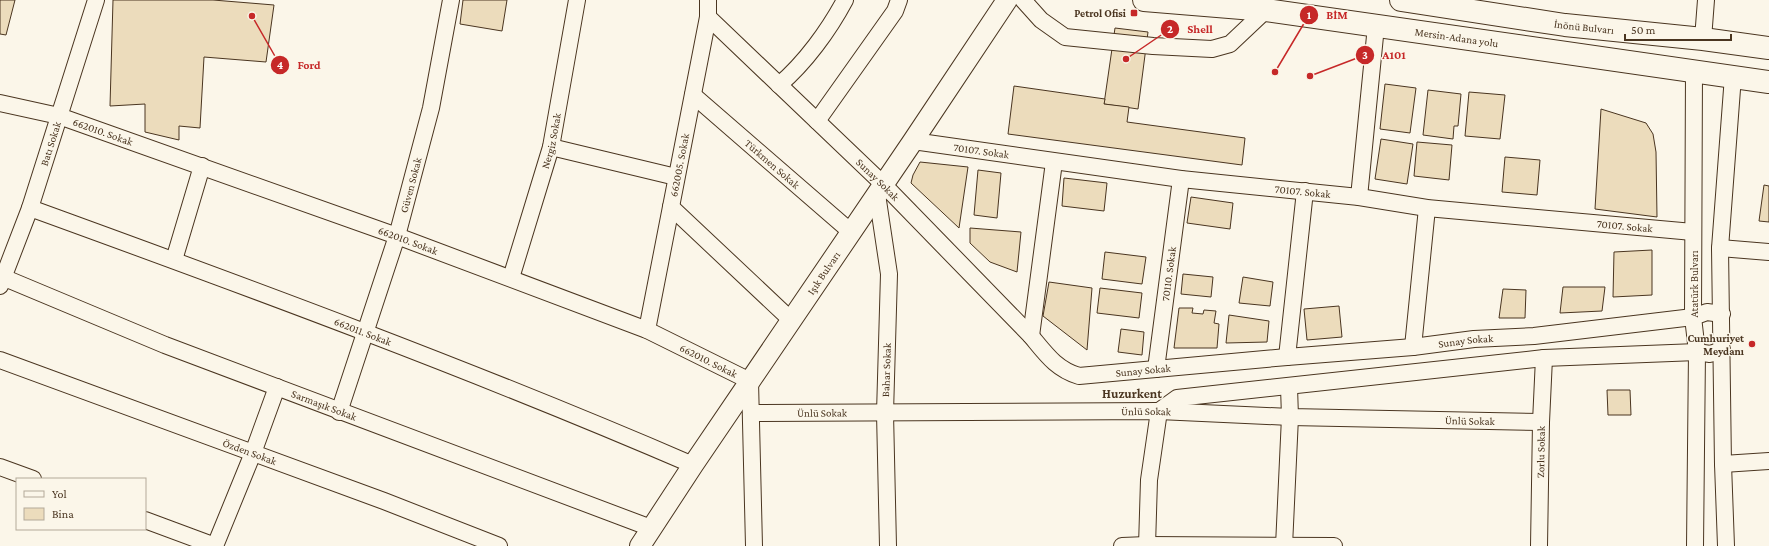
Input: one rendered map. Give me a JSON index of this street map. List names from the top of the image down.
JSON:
{
  "streets": {
    "highway": ["İnönü Bulvarı", "Mersin-Adana yolu"],
    "main road": ["Işık Bulvarı"],
    "street": [
      "662010. Sokak",
      "Nergiz Sokak",
      "Batı Sokak",
      "70107. Sokak",
      "Türkmen Sokak",
      "662005. Sokak",
      "Sunay Sokak",
      "Güven Sokak",
      "70110. Sokak",
      "Atatürk Bulvarı",
      "662011. Sokak",
      "Bahar Sokak",
      "Sarmaşık Sokak",
      "Ünlü Sokak",
      "Özden Sokak",
      "Zorlu Sokak"
    ]
  },
  "crossings": [
    ["Mersin-Adana yolu", "Atatürk Bulvarı"],
    ["662010. Sokak", "Nergiz Sokak"],
    ["662010. Sokak", "Batı Sokak"],
    ["662010. Sokak", "662005. Sokak"],
    ["662010. Sokak", "Güven Sokak"],
    ["662010. Sokak", "Işık Bulvarı"],
    ["Batı Sokak", "662011. Sokak"],
    ["Batı Sokak", "Sarmaşık Sokak"],
    ["70107. Sokak", "Işık Bulvarı"],
    ["70107. Sokak", "70110. Sokak"],
    ["70107. Sokak", "Atatürk Bulvarı"],
    ["Türkmen Sokak", "662005. Sokak"],
    ["Türkmen Sokak", "Işık Bulvarı"],
    ["662005. Sokak", "Sunay Sokak"],
    ["Sunay Sokak", "Işık Bulvarı"],
    ["Sunay Sokak", "70110. Sokak"],
    ["Sunay Sokak", "Atatürk Bulvarı"],
    ["Sunay Sokak", "Bahar Sokak"],
    ["Güven Sokak", "662011. Sokak"],
    ["Güven Sokak", "Sarmaşık Sokak"],
    ["Işık Bulvarı", "662011. Sokak"],
    ["Işık Bulvarı", "Bahar Sokak"],
    ["Işık Bulvarı", "Sarmaşık Sokak"],
    ["Bahar Sokak", "Ünlü Sokak"],
    ["Ünlü Sokak", "Zorlu Sokak"]
  ],
  "districts": ["Huzurkent"],
  "places": {
    "transit": ["Petrol Ofisi"],
    "other": [
      "Ford",
      "Shell",
      "BİM",
      "A101",
      "Cumhuriyet Meydanı"
    ]
  },
  "legend": ["Yol", "Bina"],
  "scale_bar": "50 m"
}
